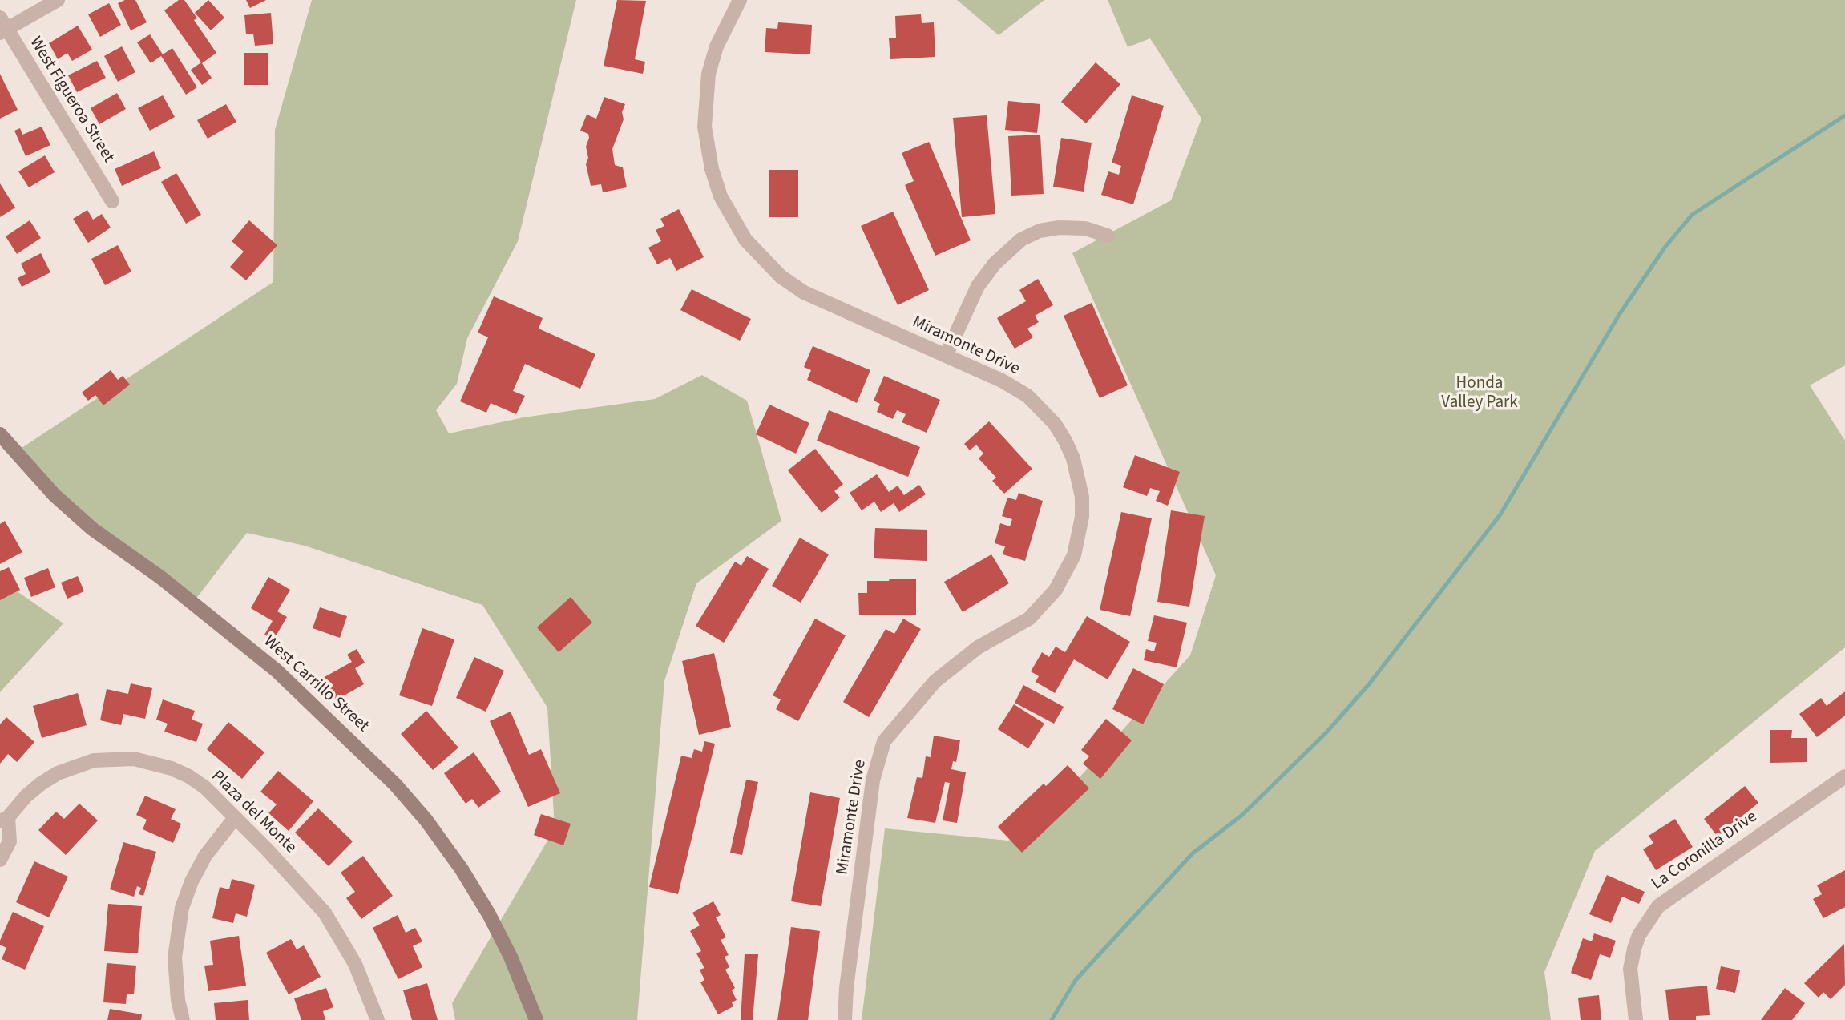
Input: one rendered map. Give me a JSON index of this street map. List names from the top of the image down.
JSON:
{
  "streets": {
    "main road": ["West Carrillo Street"],
    "street": [
      "West Figueroa Street",
      "Miramonte Drive",
      "Plaza del Monte",
      "La Coronilla Drive"
    ]
  },
  "parks": ["Honda Valley Park"]
}
